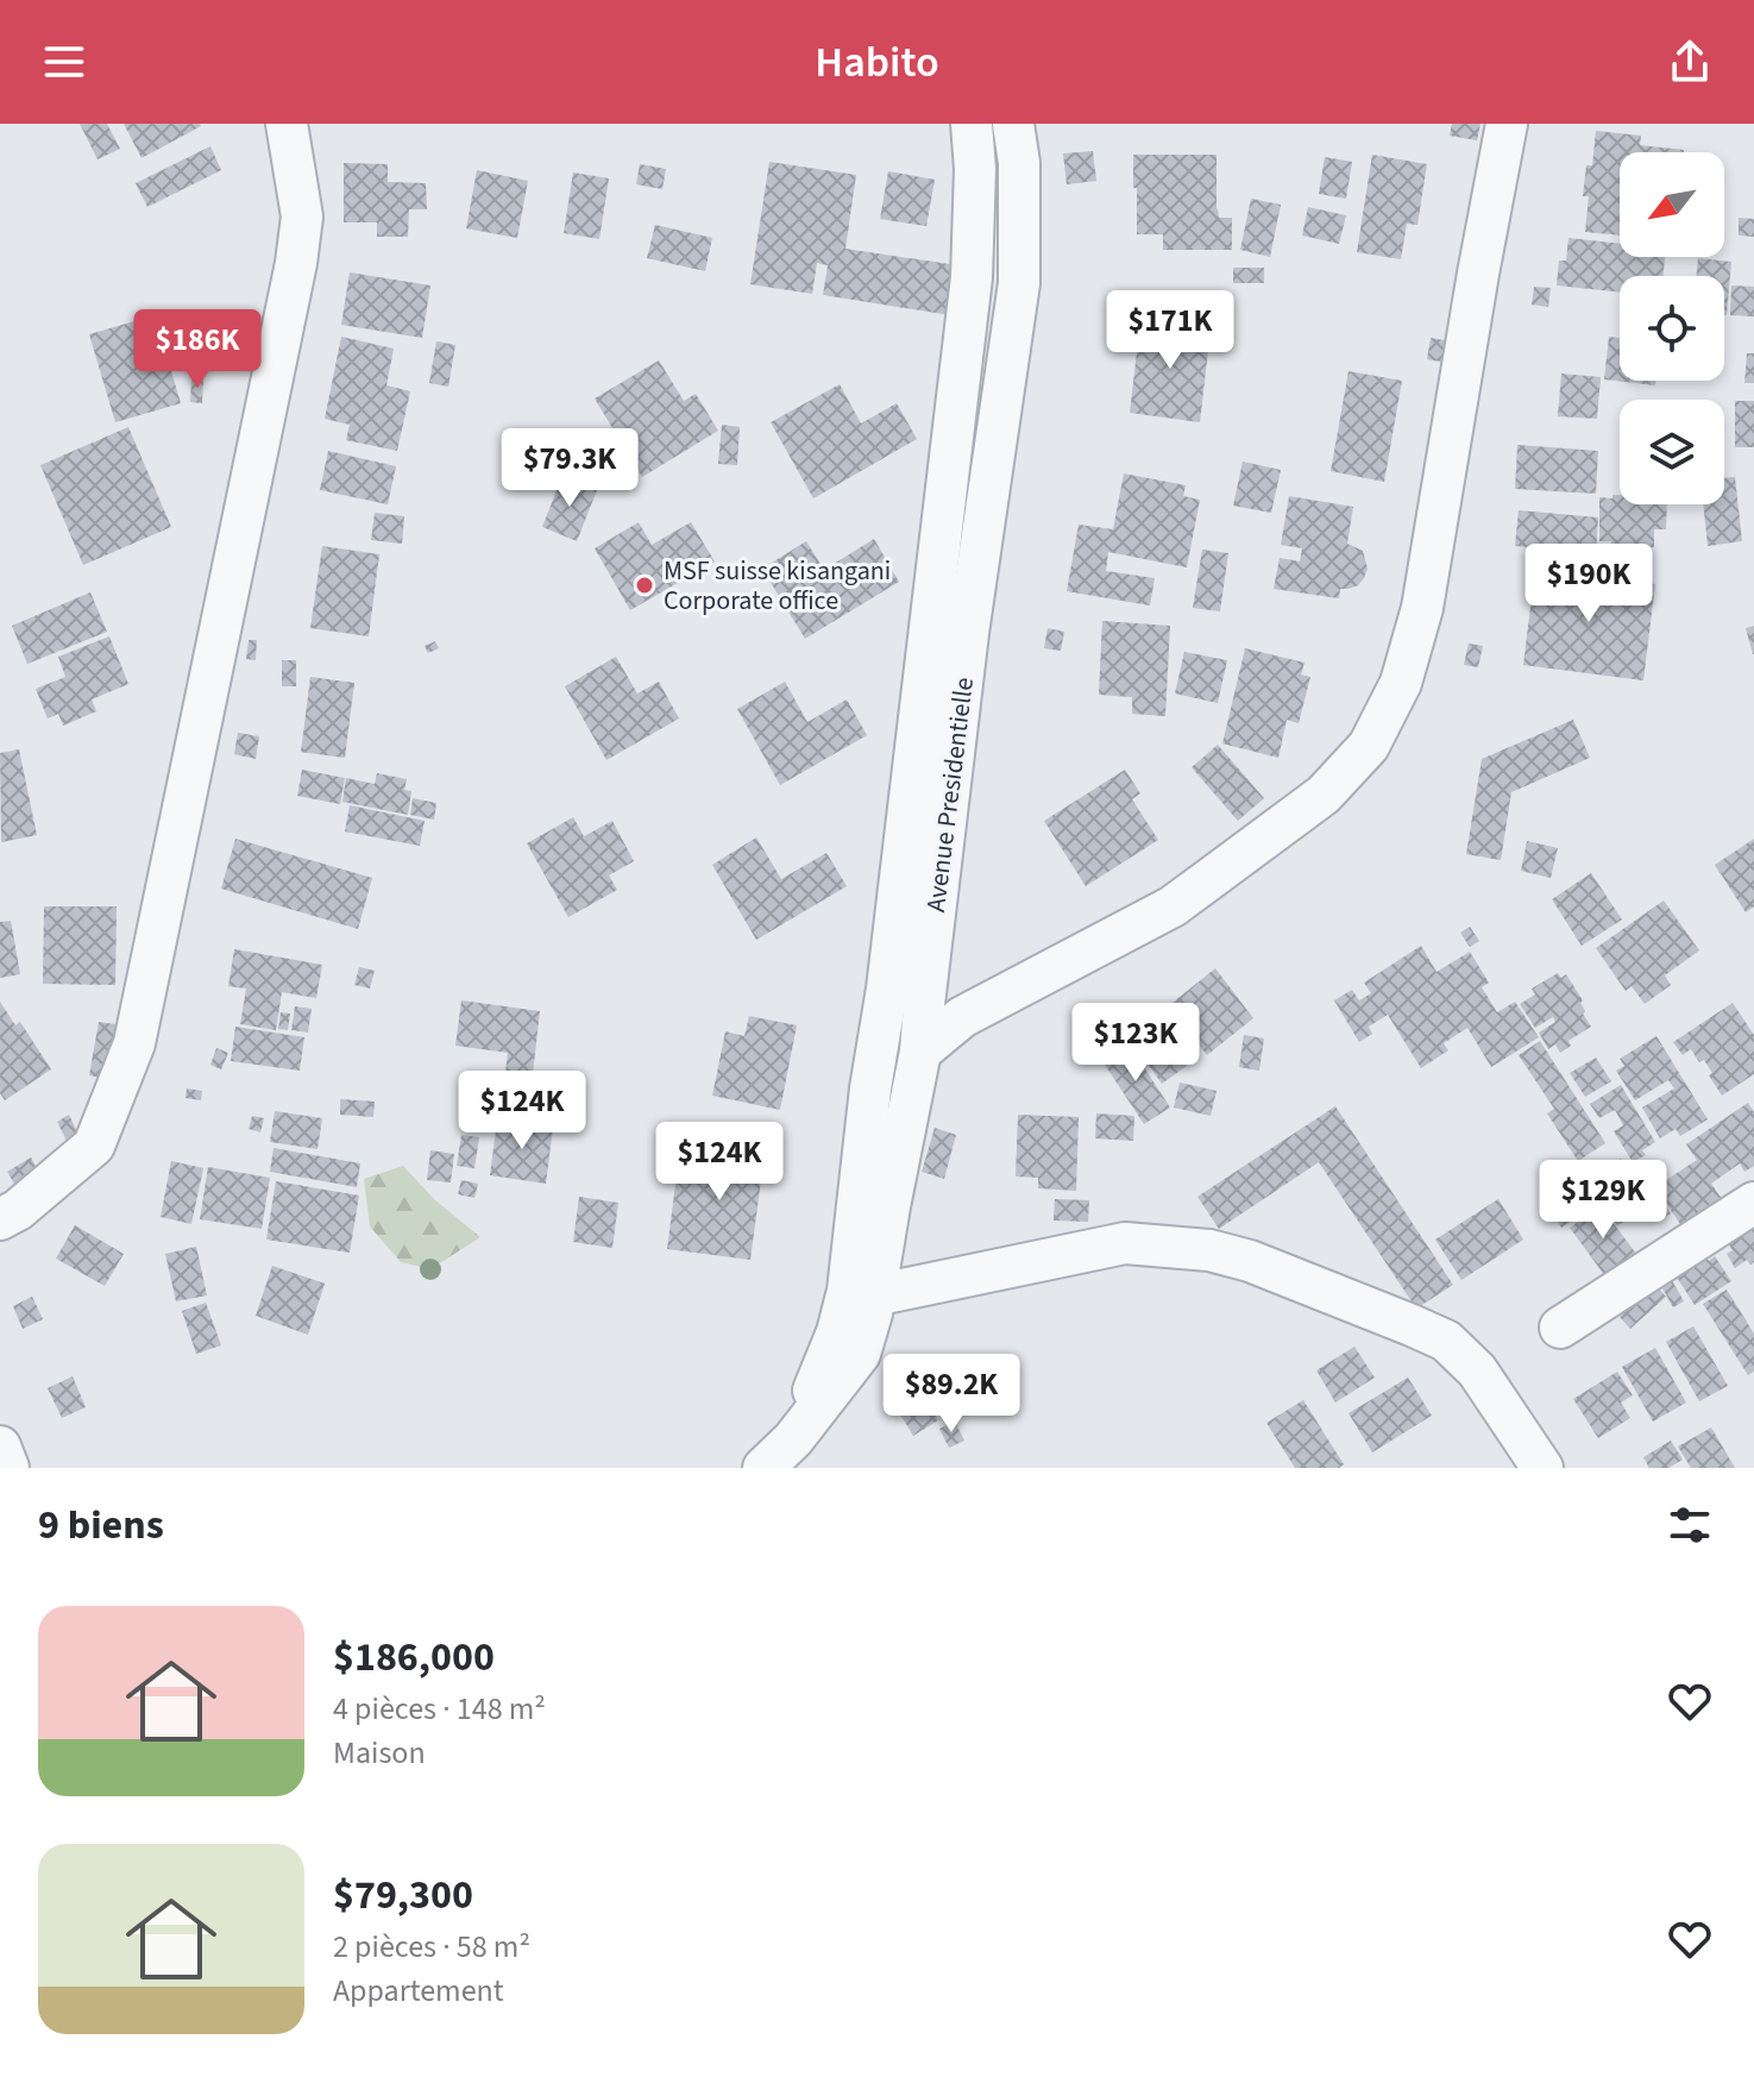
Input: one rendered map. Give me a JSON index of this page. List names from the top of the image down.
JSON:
{
  "streets": {
    "street": ["Avenue Presidentielle"]
  },
  "places": ["MSF suisse kisangani Corporate office"],
  "north": "bottom left",
  "page": {
    "header": "Habito",
    "price": [
      "$171K",
      "$186K",
      "$79.3K",
      "$190K",
      "$123K",
      "$124K",
      "$124K",
      "$129K",
      "$89.2K"
    ],
    "heading": "9 biens",
    "list": [
      {
        "name": "$186,000",
        "note": "4 pièces · 148 m² · Maison"
      },
      {
        "name": "$79,300",
        "note": "2 pièces · 58 m² · Appartement"
      }
    ]
  }
}
